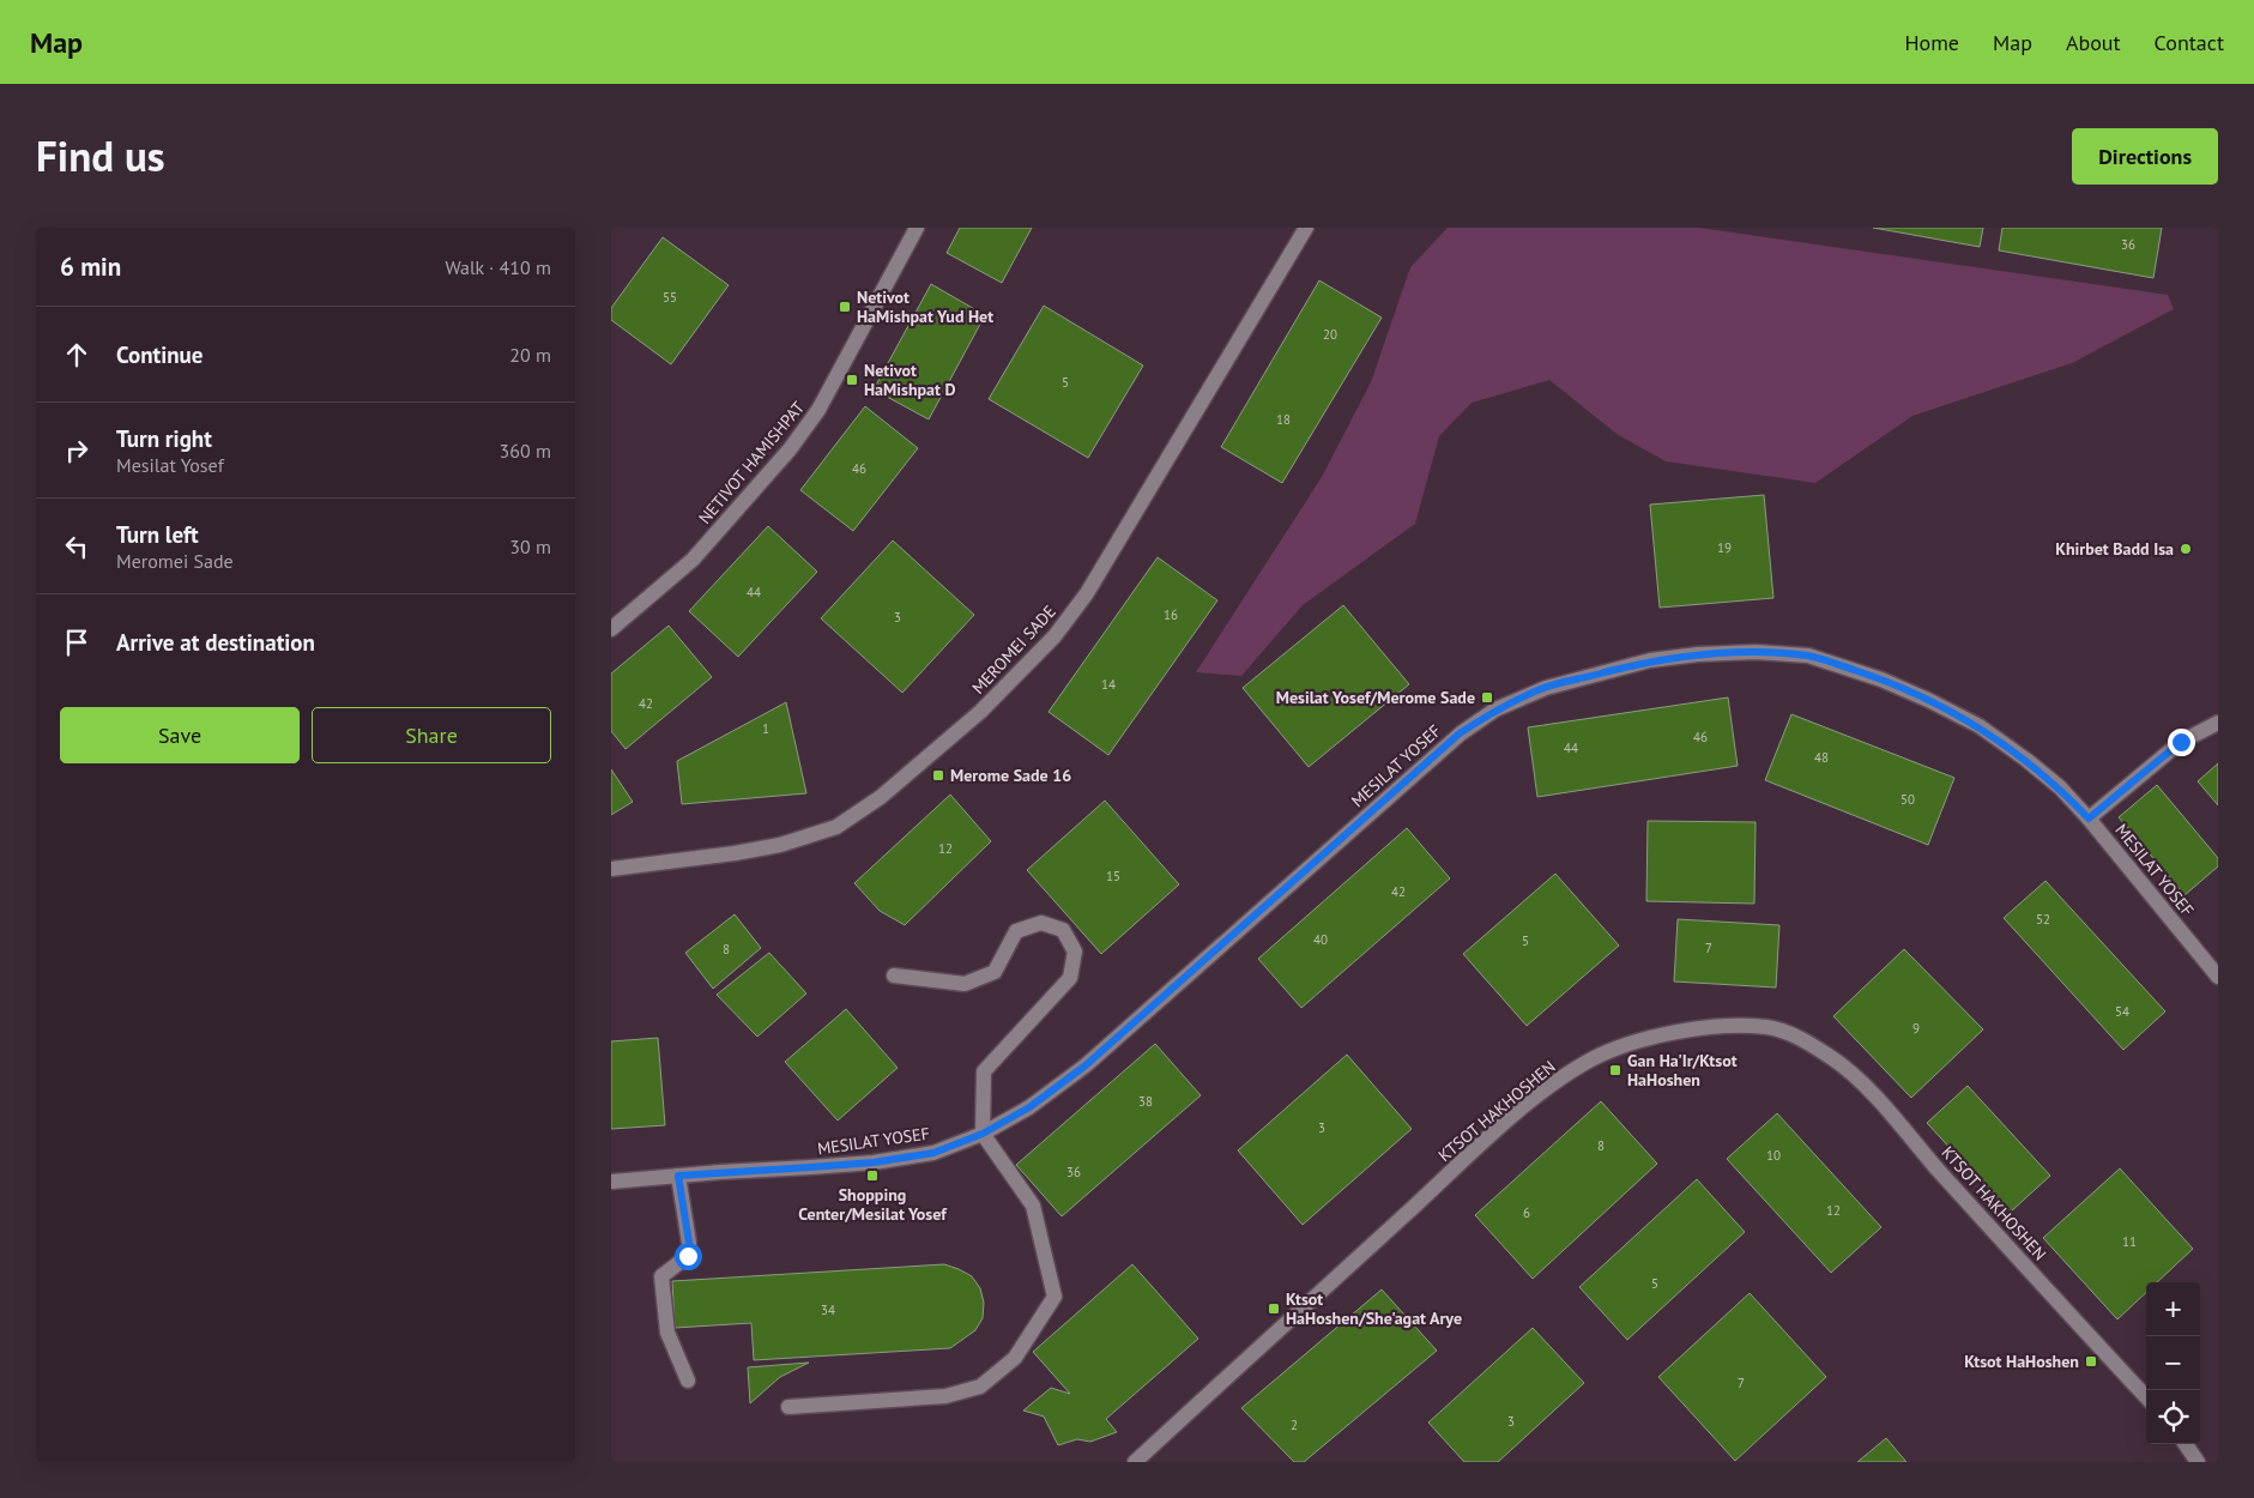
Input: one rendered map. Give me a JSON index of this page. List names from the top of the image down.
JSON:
{
  "streets": {
    "street": [
      "NETIVOT HAMISHPAT",
      "MEROMEI SADE",
      "MESILAT YOSEF",
      "KTSOT HAKHOSHEN"
    ]
  },
  "places": {
    "transit": [
      "Netivot HaMishpat Yud Het",
      "Netivot HaMishpat D",
      "Mesilat Yosef/Merome Sade",
      "Merome Sade 16",
      "Gan Ha'Ir/Ktsot HaHoshen",
      "Shopping Center/Mesilat Yosef",
      "Ktsot HaHoshen/She'agat Arye",
      "Ktsot HaHoshen"
    ],
    "other": ["Khirbet Badd Isa"]
  },
  "house_numbers": [
    "36",
    "55",
    "20",
    "5",
    "18",
    "46",
    "19",
    "44",
    "16",
    "3",
    "14",
    "42",
    "1",
    "46",
    "44",
    "48",
    "50",
    "12",
    "15",
    "42",
    "52",
    "40",
    "5",
    "7",
    "8",
    "54",
    "9",
    "38",
    "3",
    "8",
    "10",
    "36",
    "12",
    "6",
    "11",
    "5",
    "34",
    "7",
    "3",
    "2"
  ],
  "page": {
    "header": "Map",
    "nav": [
      "Home",
      "Map",
      "About",
      "Contact"
    ],
    "title": "Find us",
    "buttons": [
      "Directions",
      ["Save", "Share"]
    ],
    "heading": ["6 min", "Walk · 410 m"],
    "list": [
      ["Continue", "20 m"],
      ["Turn right", "Mesilat Yosef", "360 m"],
      ["Turn left", "Meromei Sade", "30 m"],
      "Arrive at destination"
    ],
    "map_buttons": ["+", "−"]
  }
}
